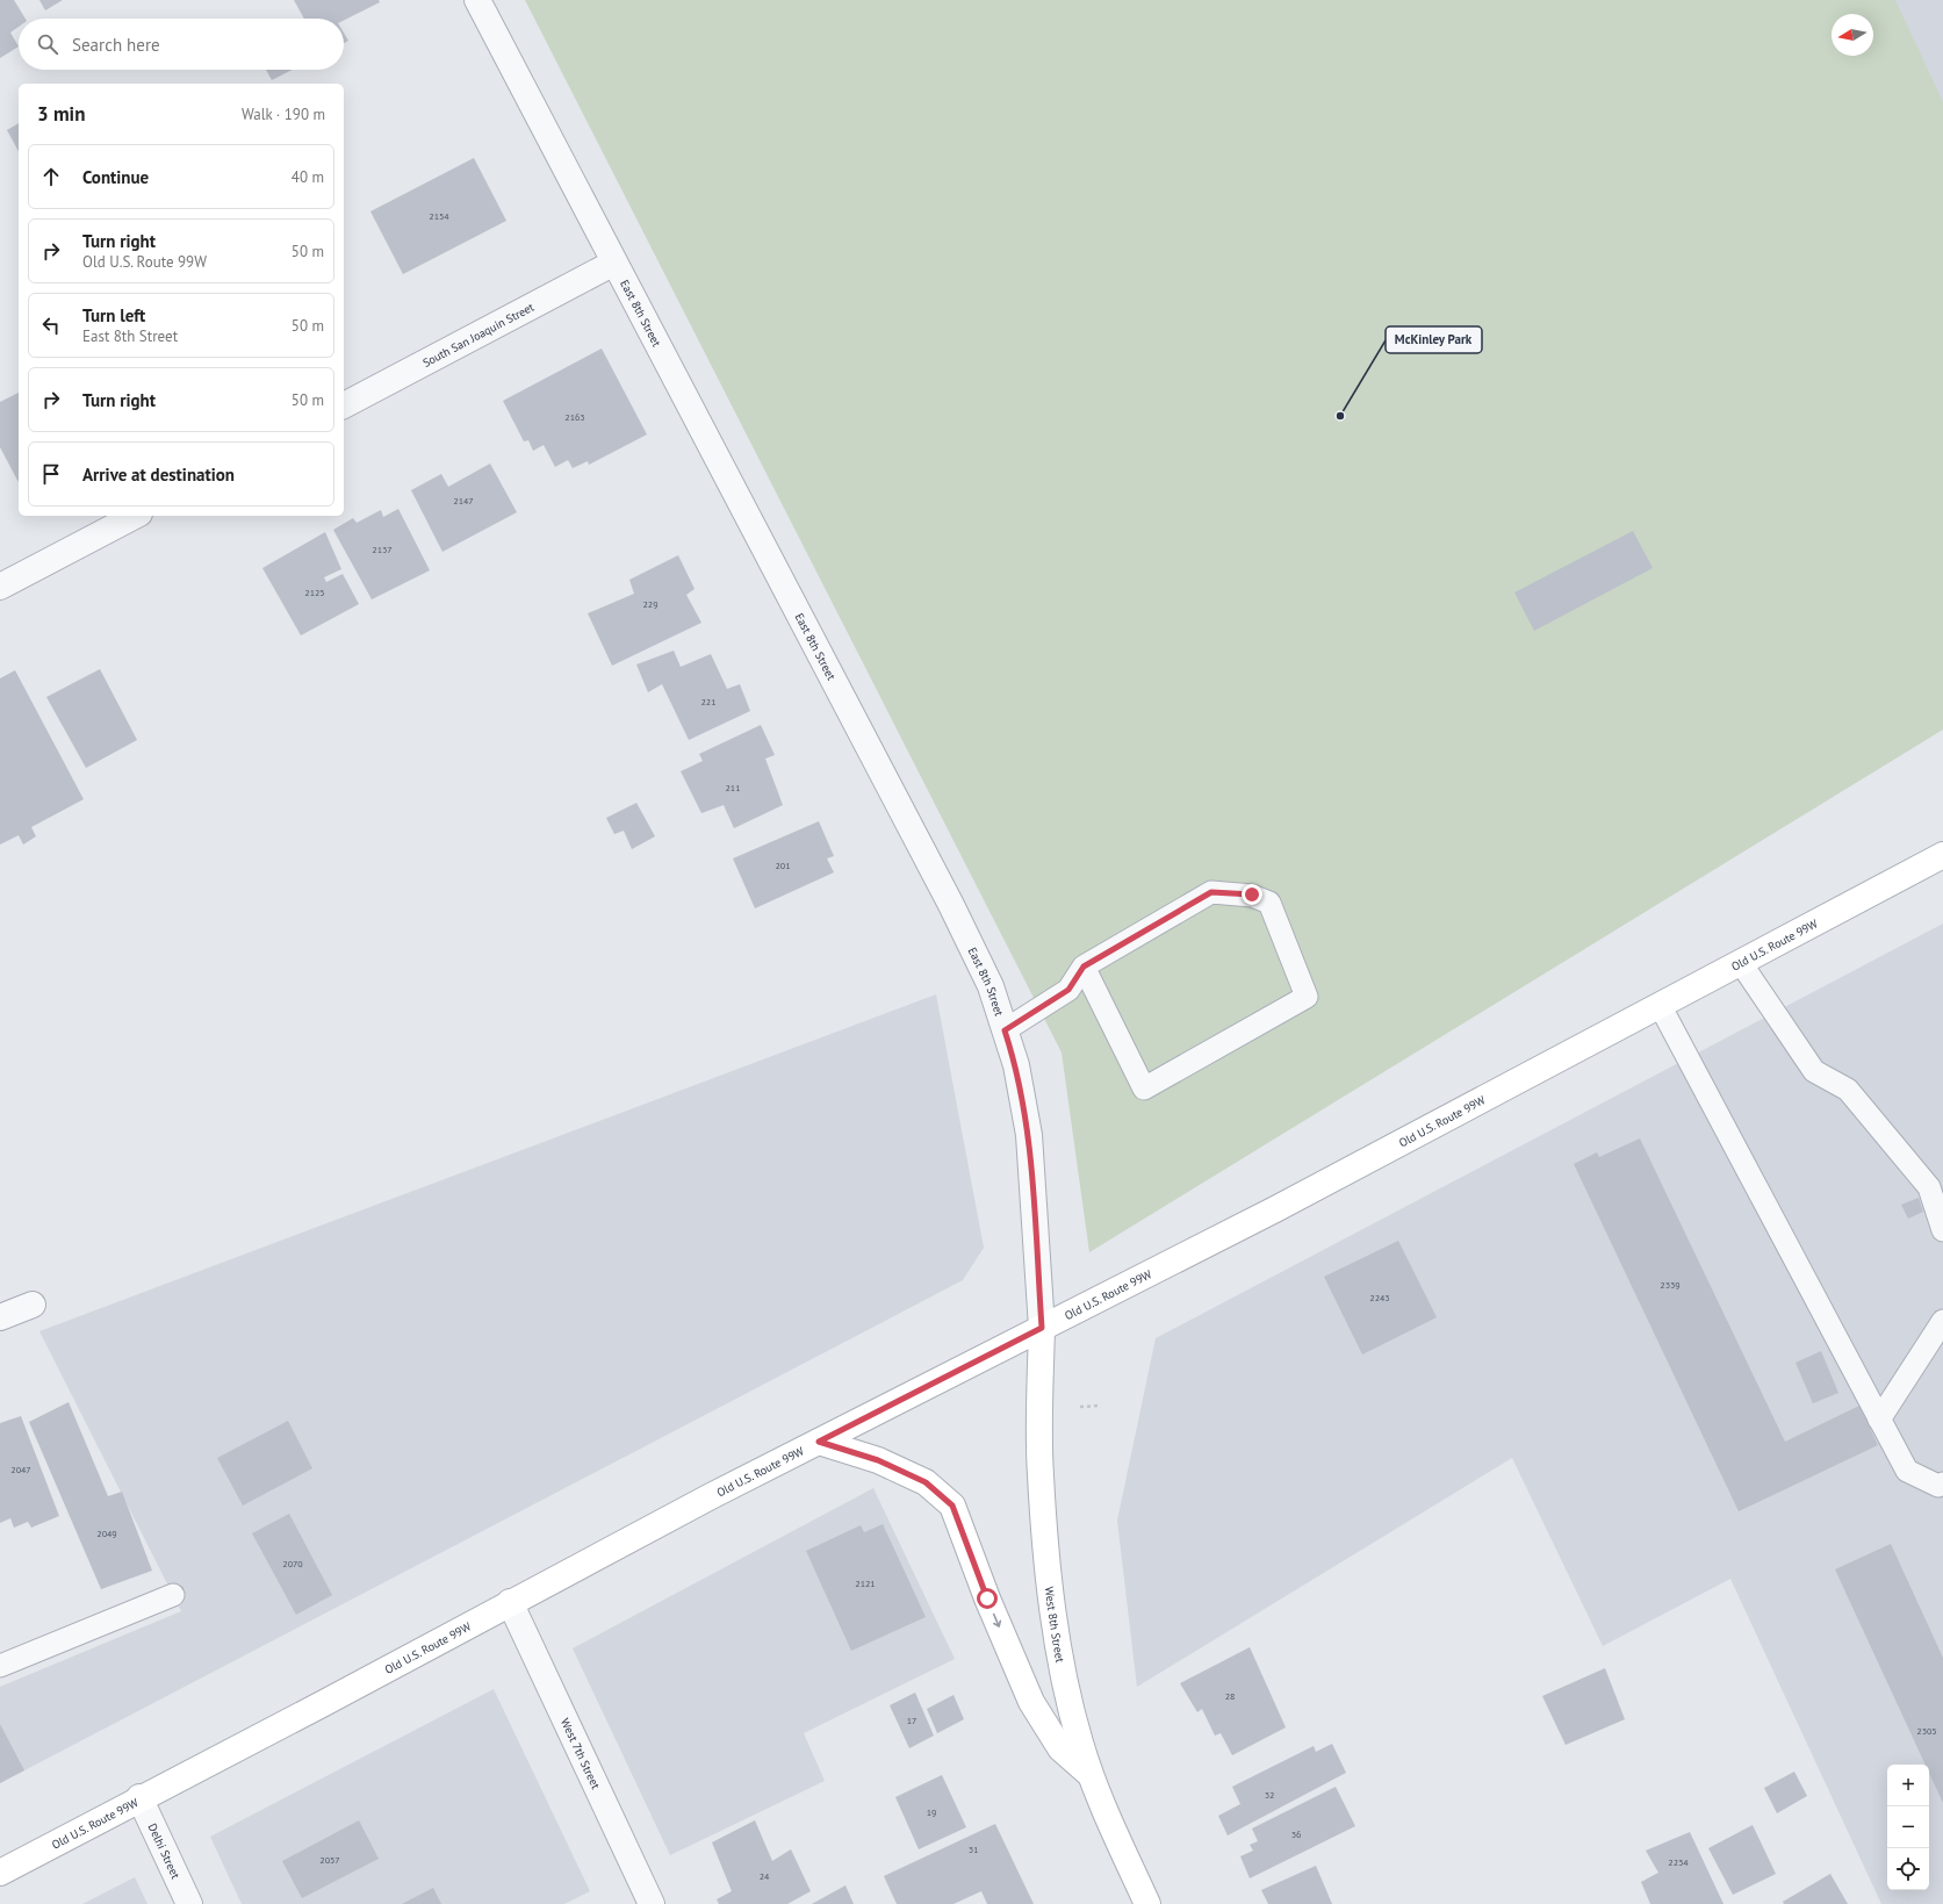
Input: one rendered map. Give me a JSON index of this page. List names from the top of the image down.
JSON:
{
  "streets": {
    "main road": ["Old U.S. Route 99W", "West 8th Street"],
    "street": [
      "East 8th Street",
      "South San Joaquin Street",
      "West 7th Street",
      "Delhi Street"
    ]
  },
  "crossings": [
    ["East 8th Street", "South San Joaquin Street"],
    ["East 8th Street", "Old U.S. Route 99W"],
    ["East 8th Street", "West 8th Street"],
    ["Old U.S. Route 99W", "West 8th Street"],
    ["Old U.S. Route 99W", "West 7th Street"],
    ["Old U.S. Route 99W", "Delhi Street"]
  ],
  "places": ["McKinley Park"],
  "house_numbers": [
    "2154",
    "2163",
    "2147",
    "2137",
    "2125",
    "229",
    "221",
    "211",
    "201",
    "2339",
    "2243",
    "2047",
    "2049",
    "2070",
    "2121",
    "28",
    "17",
    "2305",
    "32",
    "19",
    "36",
    "31",
    "2057",
    "2234",
    "24"
  ],
  "north": "left",
  "page": {
    "search": "Search here",
    "heading": ["3 min", "Walk · 190 m"],
    "list": [
      ["Continue", "40 m"],
      ["Turn right", "Old U.S. Route 99W", "50 m"],
      ["Turn left", "East 8th Street", "50 m"],
      ["Turn right", "50 m"],
      "Arrive at destination"
    ],
    "map_buttons": ["+", "−"]
  }
}
